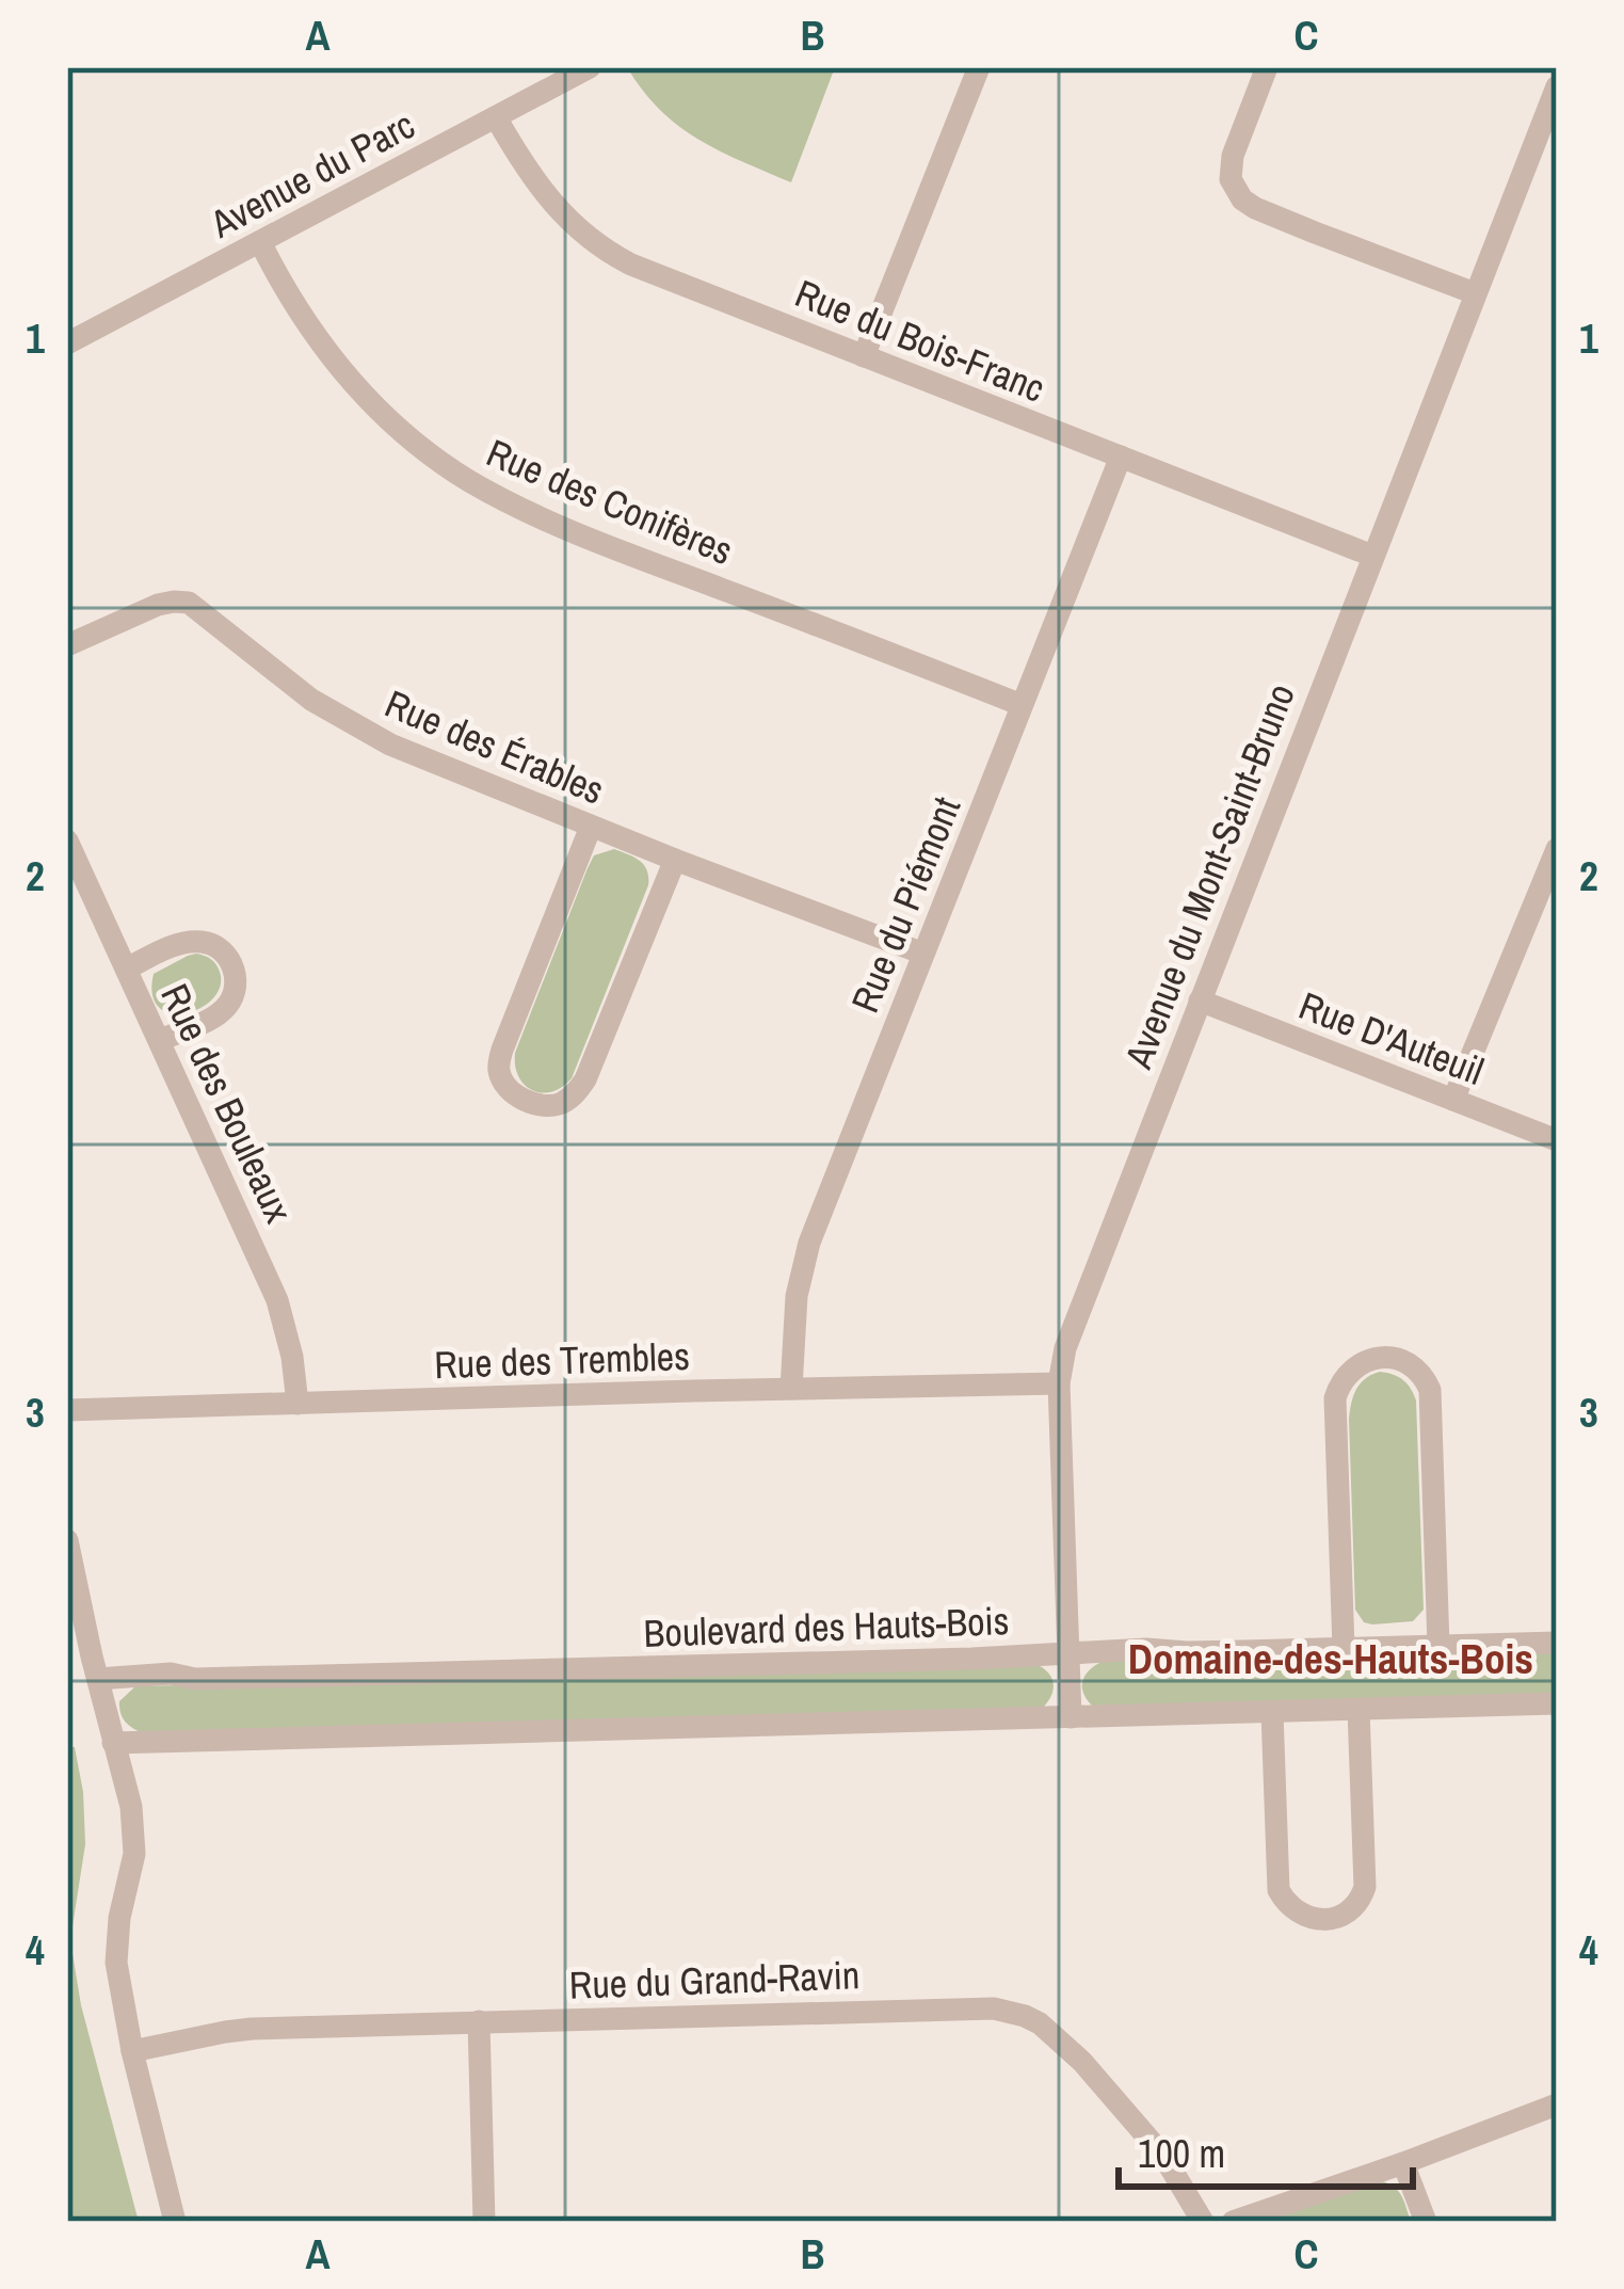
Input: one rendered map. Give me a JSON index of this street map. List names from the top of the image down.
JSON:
{
  "streets": {
    "street": [
      "Avenue du Parc",
      "Rue du Bois-Franc",
      "Rue des Conifères",
      "Rue des Érables",
      "Avenue du Mont-Saint-Bruno",
      "Rue du Piémont",
      "Rue D'Auteuil",
      "Rue des Bouleaux",
      "Rue des Trembles",
      "Boulevard des Hauts-Bois",
      "Rue du Grand-Ravin"
    ]
  },
  "crossings": [
    ["Avenue du Parc", "Rue du Bois-Franc"],
    ["Avenue du Parc", "Rue des Conifères"],
    ["Rue du Bois-Franc", "Avenue du Mont-Saint-Bruno"],
    ["Rue du Bois-Franc", "Rue du Piémont"],
    ["Rue des Conifères", "Rue du Piémont"],
    ["Rue des Érables", "Rue du Piémont"],
    ["Avenue du Mont-Saint-Bruno", "Rue D'Auteuil"],
    ["Avenue du Mont-Saint-Bruno", "Rue des Trembles"],
    ["Avenue du Mont-Saint-Bruno", "Boulevard des Hauts-Bois"],
    ["Rue du Piémont", "Rue des Trembles"],
    ["Rue des Bouleaux", "Rue des Trembles"]
  ],
  "districts": ["Domaine-des-Hauts-Bois"],
  "scale_bar": "100 m",
  "grid": {
    "columns": ["A", "B", "C"],
    "rows": [
      "1",
      "2",
      "3",
      "4"
    ]
  }
}
